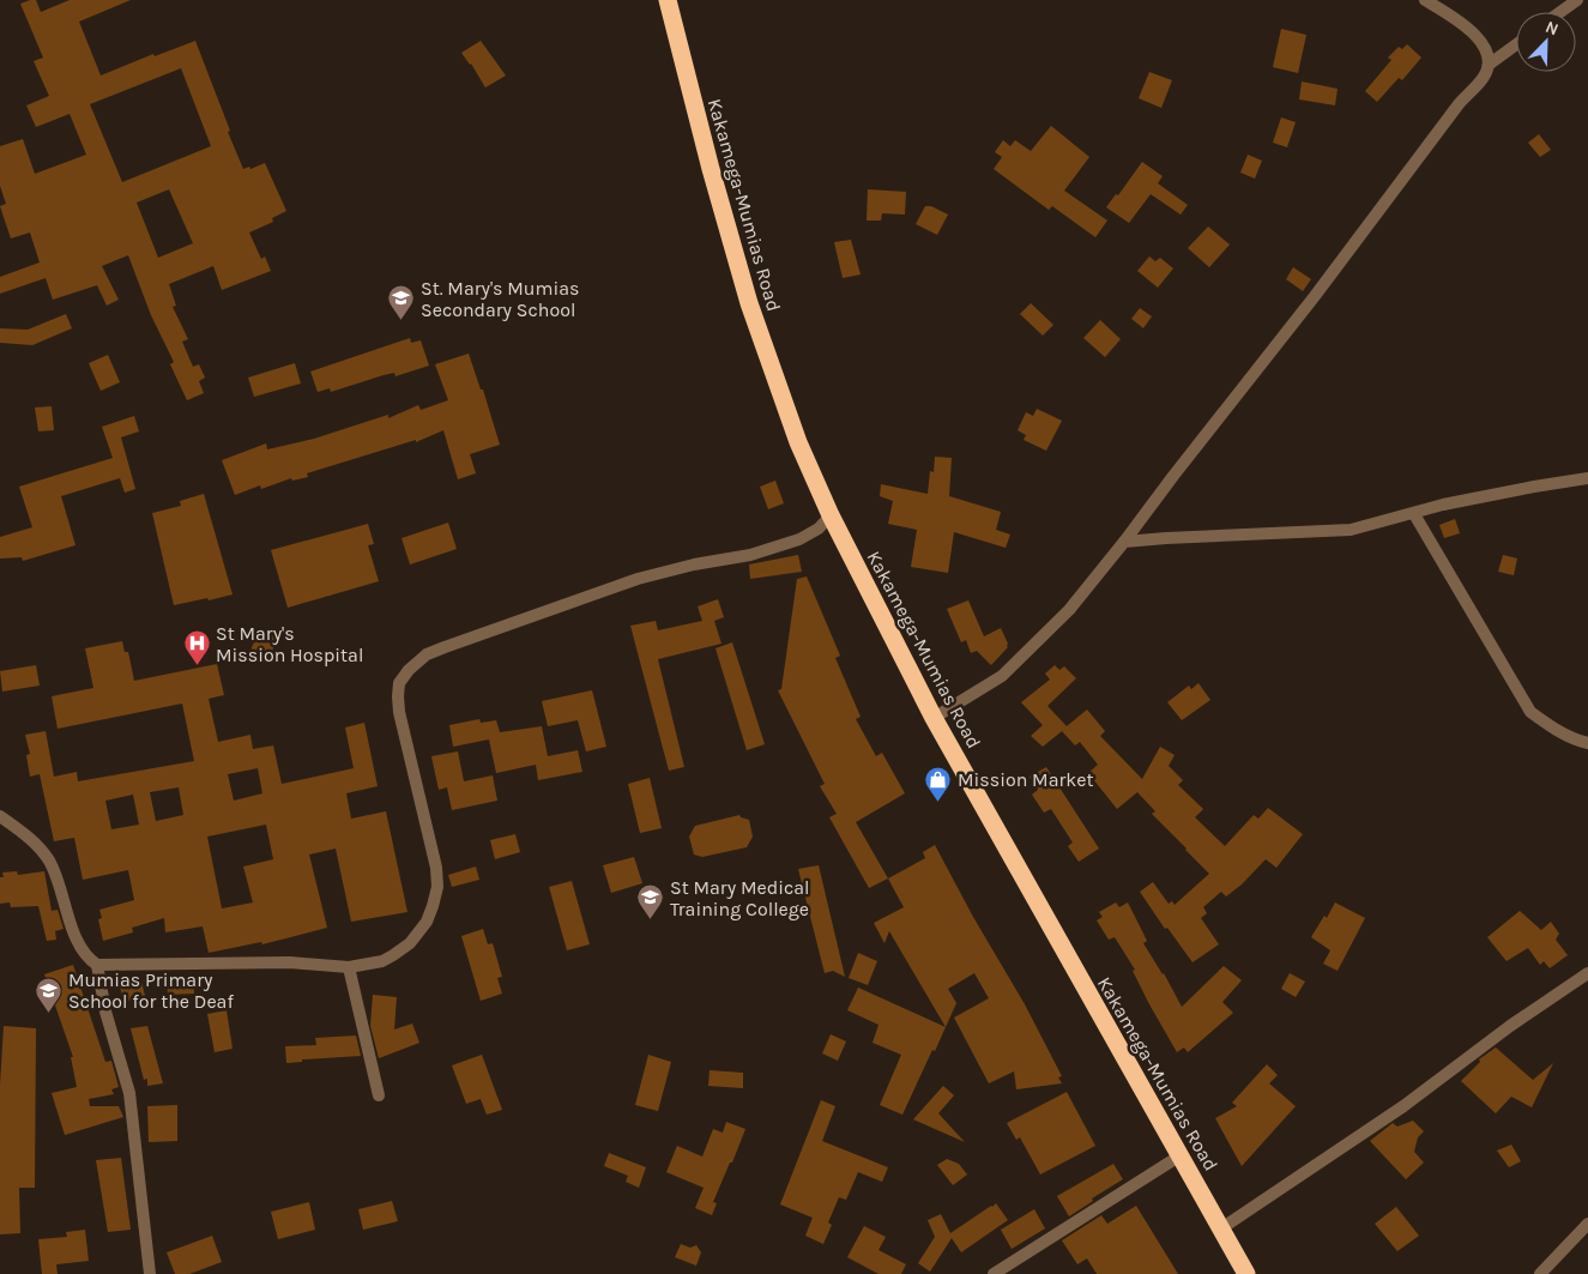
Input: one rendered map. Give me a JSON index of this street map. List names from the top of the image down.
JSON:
{
  "streets": {
    "highway": ["Kakamega-Mumias Road"]
  },
  "places": {
    "school or university": ["St. Mary's Mumias Secondary School", "St Mary Medical Training College", "Mumias Primary School for the Deaf"],
    "hospital": ["St Mary's Mission Hospital"],
    "shop": ["Mission Market"]
  },
  "north": "top right"
}
